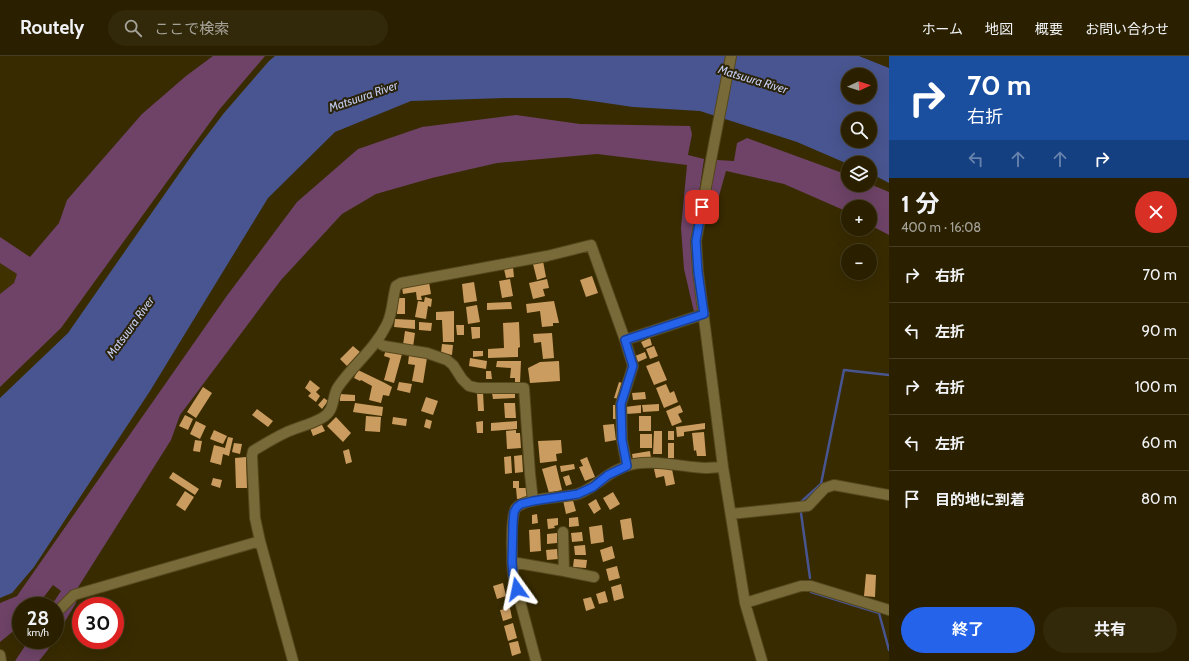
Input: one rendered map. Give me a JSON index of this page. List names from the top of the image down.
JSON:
{
  "water": ["Matsuura River"],
  "north": "right",
  "page": {
    "header": "Routely",
    "search": "ここで検索",
    "nav": [
      "ホーム",
      "地図",
      "概要",
      "お問い合わせ"
    ],
    "turn": ["70 m", "右折"],
    "map_buttons": ["+", "−"],
    "heading": ["1 分", "400 m · 16:08"],
    "list": [
      {
        "name": "右折",
        "value": "70 m"
      },
      {
        "name": "左折",
        "value": "90 m"
      },
      {
        "name": "右折",
        "value": "100 m"
      },
      {
        "name": "左折",
        "value": "60 m"
      },
      {
        "name": "目的地に到着",
        "value": "80 m"
      }
    ],
    "speed": "28 km/h",
    "limit": "30",
    "buttons": ["終了", "共有"]
  }
}
